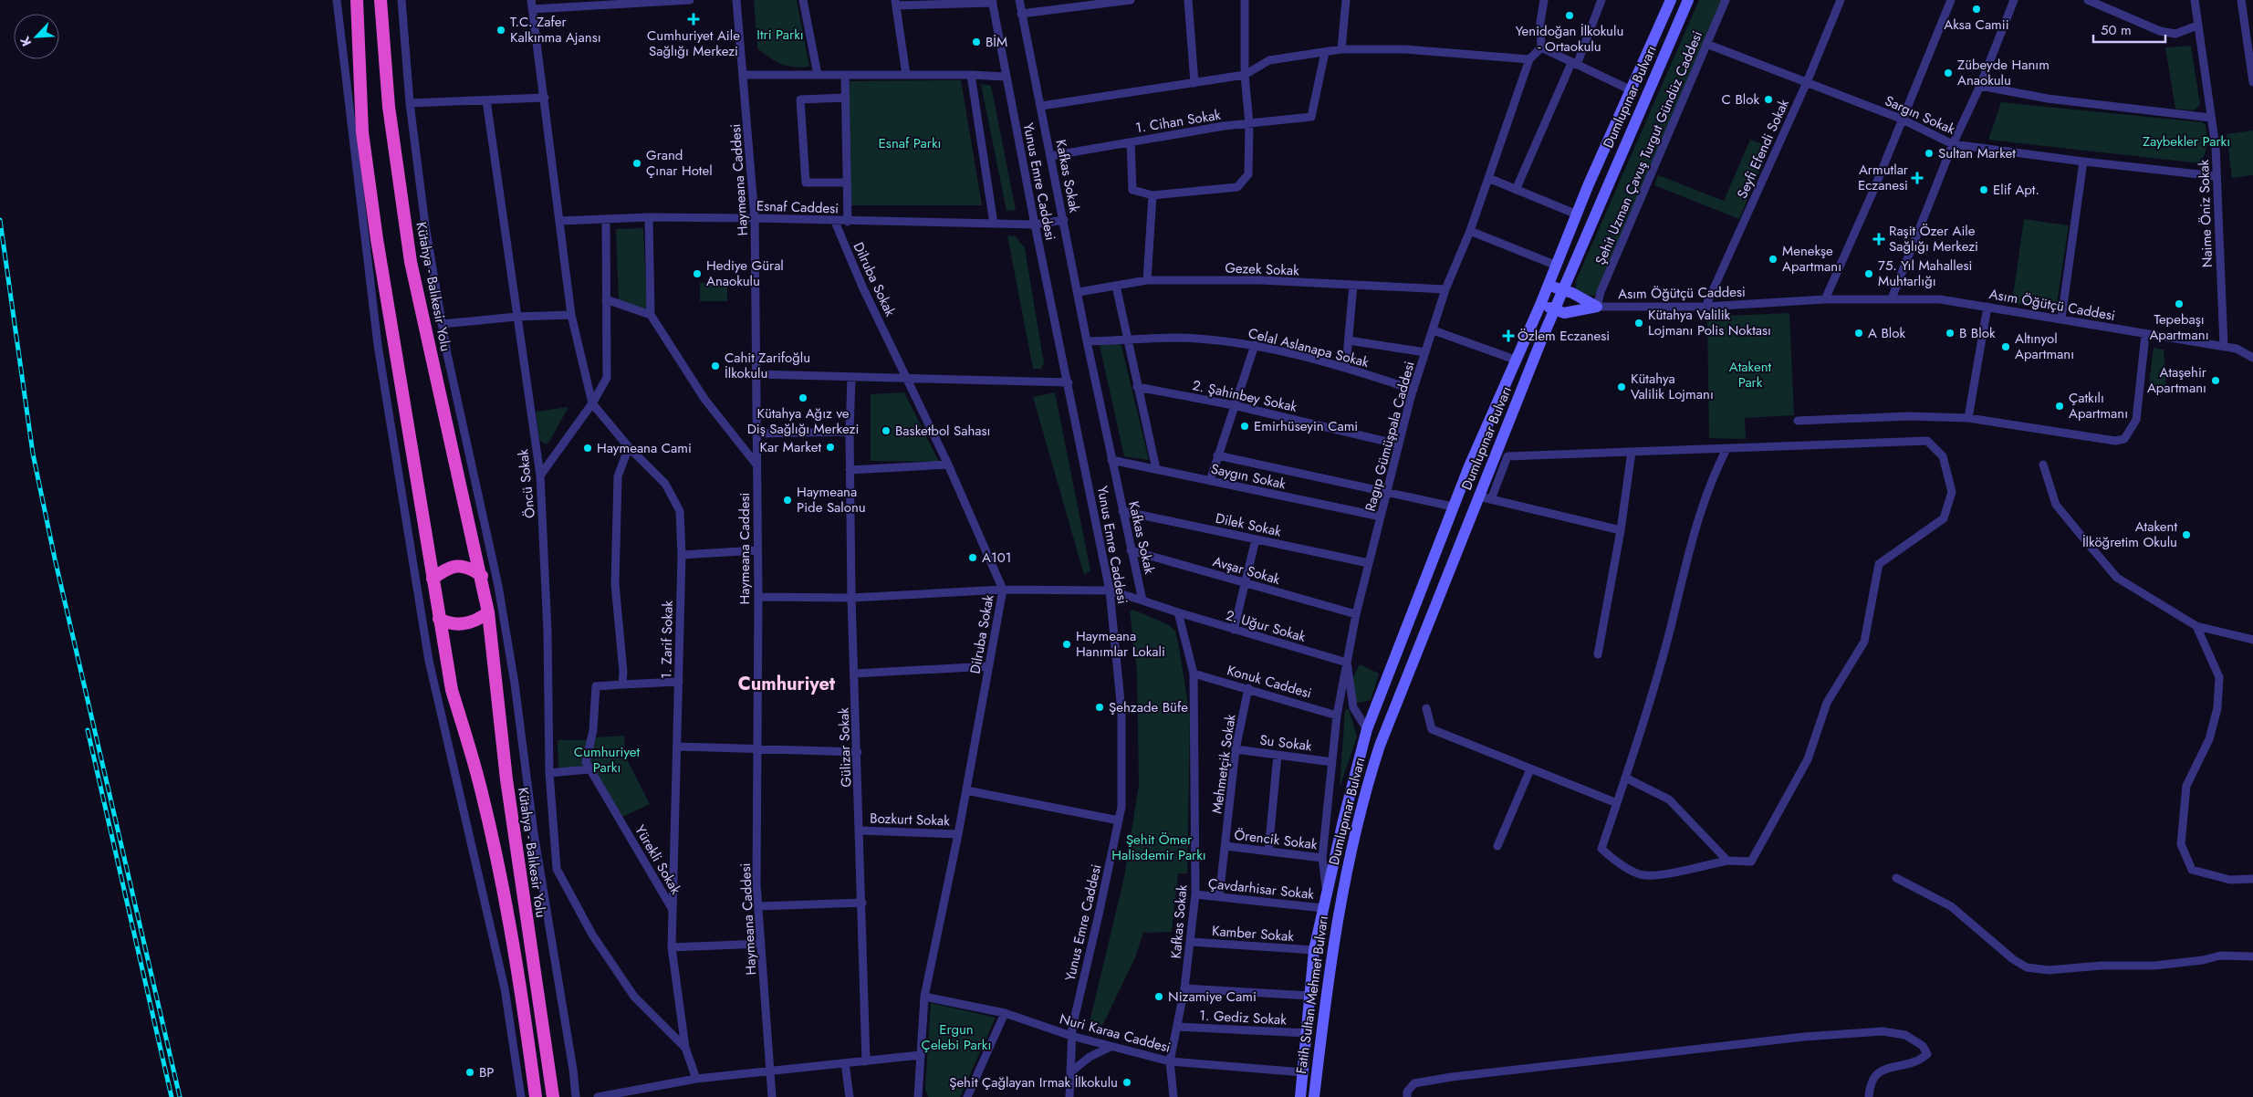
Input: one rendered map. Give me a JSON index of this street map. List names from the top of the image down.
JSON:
{
  "streets": {
    "highway": ["Kütahya - Balıkesir Yolu"],
    "main road": ["Dumlupınar Bulvarı", "Fatih Sultan Mehmet Bulvarı"],
    "street": [
      "Sargın Sokak",
      "1. Cihan Sokak",
      "Şehit Uzman Çavuş Turgut Gündüz Caddesi",
      "Seyfi Efendi Sokak",
      "Kafkas Sokak",
      "Haymeana Caddesi",
      "Yunus Emre Caddesi",
      "Esnaf Caddesi",
      "Naime Öniz Sokak",
      "Gezek Sokak",
      "Dilruba Sokak",
      "Asım Öğütçü Caddesi",
      "Celal Aslanapa Sokak",
      "2. Şahinbey Sokak",
      "Ragıp Gümüşpala Caddesi",
      "Saygın Sokak",
      "Öncü Sokak",
      "Dilek Sokak",
      "Avşar Sokak",
      "2. Uğur Sokak",
      "1. Zarif Sokak",
      "Konuk Caddesi",
      "Su Sokak",
      "Gülizar Sokak",
      "Mehmetçik Sokak",
      "Bozkurt Sokak",
      "Örencik Sokak",
      "Yürekli Sokak",
      "Çavdarhisar Sokak",
      "Kamber Sokak",
      "1. Gediz Sokak",
      "Nuri Karaa Caddesi"
    ]
  },
  "crossings": [
    ["Dumlupınar Bulvarı", "Ragıp Gümüşpala Caddesi"],
    ["Dumlupınar Bulvarı", "Fatih Sultan Mehmet Bulvarı"],
    ["Sargın Sokak", "Şehit Uzman Çavuş Turgut Gündüz Caddesi"],
    ["Sargın Sokak", "Seyfi Efendi Sokak"],
    ["Sargın Sokak", "Naime Öniz Sokak"],
    ["1. Cihan Sokak", "Kafkas Sokak"],
    ["Şehit Uzman Çavuş Turgut Gündüz Caddesi", "Asım Öğütçü Caddesi"],
    ["Seyfi Efendi Sokak", "Asım Öğütçü Caddesi"],
    ["Kafkas Sokak", "Esnaf Caddesi"],
    ["Kafkas Sokak", "Gezek Sokak"],
    ["Kafkas Sokak", "Celal Aslanapa Sokak"],
    ["Kafkas Sokak", "Saygın Sokak"],
    ["Kafkas Sokak", "Dilek Sokak"],
    ["Kafkas Sokak", "Avşar Sokak"],
    ["Kafkas Sokak", "2. Uğur Sokak"],
    ["Kafkas Sokak", "Konuk Caddesi"],
    ["Kafkas Sokak", "Çavdarhisar Sokak"],
    ["Kafkas Sokak", "Kamber Sokak"],
    ["Kafkas Sokak", "1. Gediz Sokak"],
    ["Kafkas Sokak", "Nuri Karaa Caddesi"],
    ["Haymeana Caddesi", "Esnaf Caddesi"],
    ["Yunus Emre Caddesi", "Esnaf Caddesi"],
    ["Yunus Emre Caddesi", "Nuri Karaa Caddesi"],
    ["Esnaf Caddesi", "Dilruba Sokak"],
    ["Naime Öniz Sokak", "Asım Öğütçü Caddesi"],
    ["Gezek Sokak", "Ragıp Gümüşpala Caddesi"],
    ["Dilruba Sokak", "Bozkurt Sokak"],
    ["Dilruba Sokak", "Nuri Karaa Caddesi"],
    ["Celal Aslanapa Sokak", "Ragıp Gümüşpala Caddesi"],
    ["2. Şahinbey Sokak", "Ragıp Gümüşpala Caddesi"],
    ["Ragıp Gümüşpala Caddesi", "Saygın Sokak"],
    ["Ragıp Gümüşpala Caddesi", "Dilek Sokak"],
    ["Ragıp Gümüşpala Caddesi", "Avşar Sokak"],
    ["Ragıp Gümüşpala Caddesi", "2. Uğur Sokak"],
    ["Ragıp Gümüşpala Caddesi", "Konuk Caddesi"],
    ["Ragıp Gümüşpala Caddesi", "Su Sokak"],
    ["Ragıp Gümüşpala Caddesi", "Örencik Sokak"],
    ["Ragıp Gümüşpala Caddesi", "Fatih Sultan Mehmet Bulvarı"],
    ["Öncü Sokak", "Yürekli Sokak"],
    ["1. Zarif Sokak", "Yürekli Sokak"],
    ["Konuk Caddesi", "Mehmetçik Sokak"],
    ["Su Sokak", "Mehmetçik Sokak"],
    ["Gülizar Sokak", "Bozkurt Sokak"],
    ["Mehmetçik Sokak", "Örencik Sokak"],
    ["Mehmetçik Sokak", "Çavdarhisar Sokak"],
    ["Çavdarhisar Sokak", "Fatih Sultan Mehmet Bulvarı"],
    ["Kamber Sokak", "Fatih Sultan Mehmet Bulvarı"],
    ["Fatih Sultan Mehmet Bulvarı", "1. Gediz Sokak"],
    ["Fatih Sultan Mehmet Bulvarı", "Nuri Karaa Caddesi"]
  ],
  "districts": ["Cumhuriyet"],
  "parks": [
    "Itri Parkı",
    "Zaybekler Parkı",
    "Esnaf Parkı",
    "Atakent Park",
    "Cumhuriyet Parkı",
    "Şehit Ömer Halisdemir Parkı",
    "Ergun Çelebi Parkı"
  ],
  "places": {
    "other": [
      "Aksa Camii",
      "Yenidoğan İlkokulu - Ortaokulu",
      "T.C. Zafer Kalkınma Ajansı",
      "BİM",
      "Zübeyde Hanım Anaokulu",
      "C Blok",
      "Sultan Market",
      "Grand Çınar Hotel",
      "Elif Apt.",
      "Menekşe Apartmanı",
      "Hediye Güral Anaokulu",
      "75. Yıl Mahallesi Muhtarlığı",
      "Tepebaşı Apartmanı",
      "Kütahya Valilik Lojmanı Polis Noktası",
      "A Blok",
      "B Blok",
      "Altınyol Apartmanı",
      "Cahit Zarifoğlu İlkokulu",
      "Ataşehir Apartmanı",
      "Kütahya Valilik Lojmanı",
      "Kütahya Ağız ve Diş Sağlığı Merkezi",
      "Çatkılı Apartmanı",
      "Emirhüseyin Cami",
      "Basketbol Sahası",
      "Kar Market",
      "Haymeana Cami",
      "Haymeana Pide Salonu",
      "Atakent İlköğretim Okulu",
      "A101",
      "Haymeana Hanımlar Lokali",
      "Şehzade Büfe",
      "Nizamiye Cami",
      "BP",
      "Şehit Çağlayan Irmak İlkokulu"
    ],
    "health": [
      "Cumhuriyet Aile Sağlığı Merkezi",
      "Armutlar Eczanesi",
      "Raşit Özer Aile Sağlığı Merkezi",
      "Özlem Eczanesi"
    ]
  },
  "scale_bar": "50 m",
  "north": "bottom left"
}
